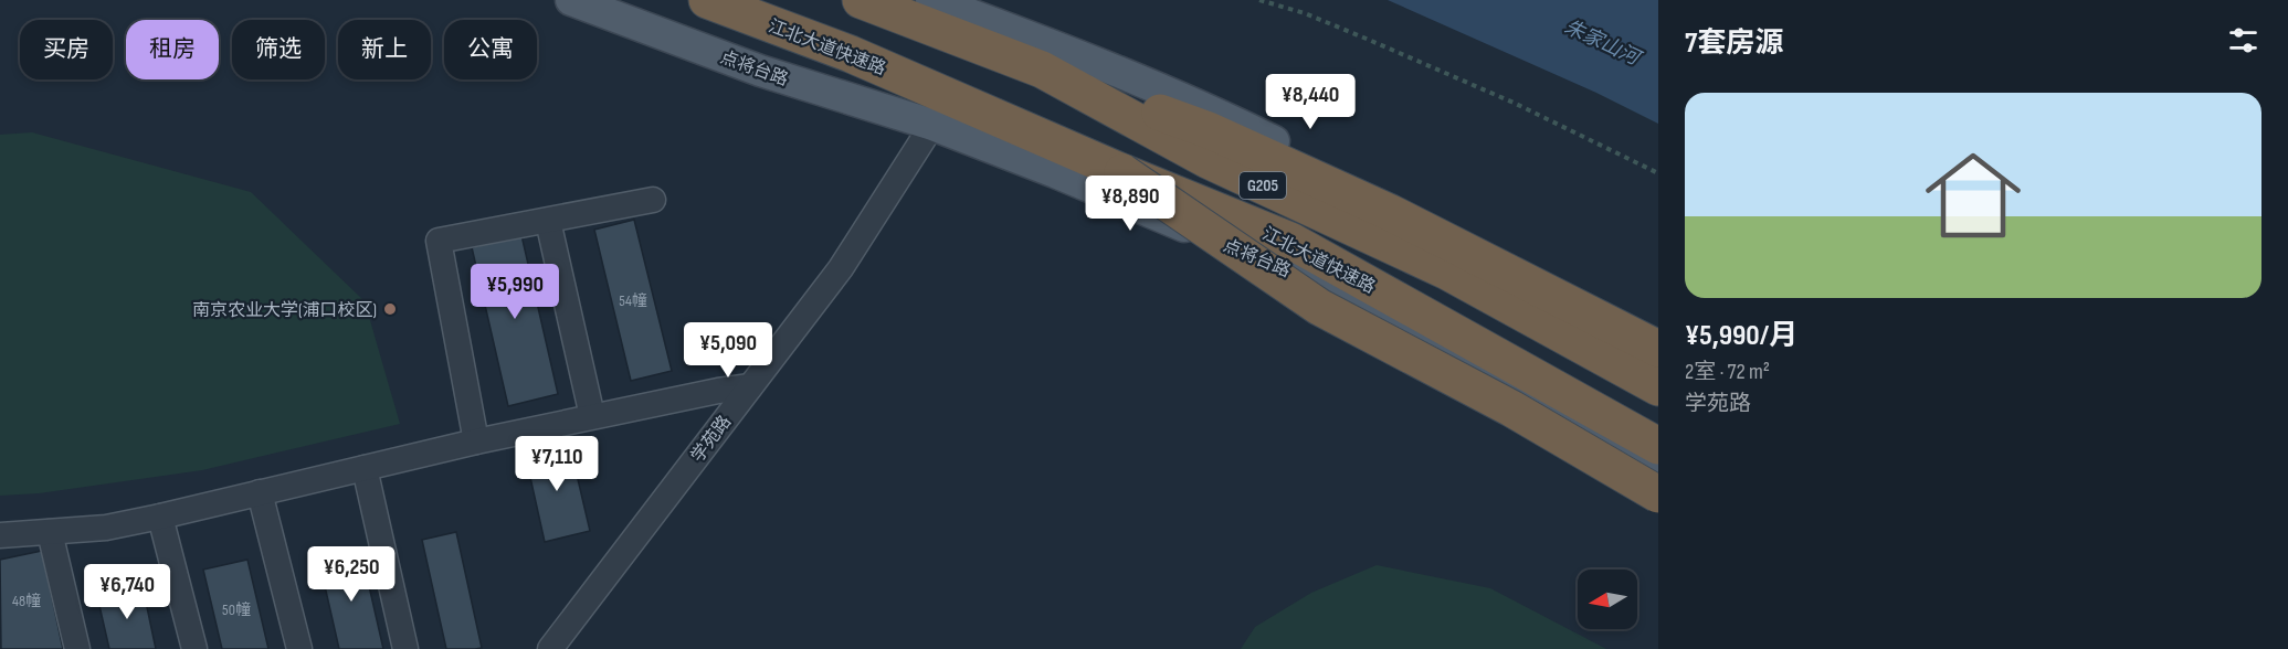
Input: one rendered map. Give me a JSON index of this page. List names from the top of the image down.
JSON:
{
  "streets": {
    "highway": ["江北大道快速路", "G205"],
    "main road": ["点将台路"],
    "street": ["学苑路"]
  },
  "crossings": [
    ["点将台路", "学苑路"]
  ],
  "water": ["朱家山河"],
  "places": ["南京农业大学(浦口校区)"],
  "house_numbers": ["54幢", "48幢", "50幢"],
  "north": "left",
  "page": {
    "heading": "7套房源",
    "chip": [
      "买房",
      "租房",
      "筛选",
      "新上",
      "公寓"
    ],
    "price": [
      "¥8,440",
      "¥8,890",
      "¥5,990",
      "¥5,090",
      "¥7,110",
      "¥6,250",
      "¥6,740"
    ],
    "list": [
      {
        "name": "¥5,990/月",
        "note": "2室 · 72 m² · 学苑路"
      }
    ]
  }
}
